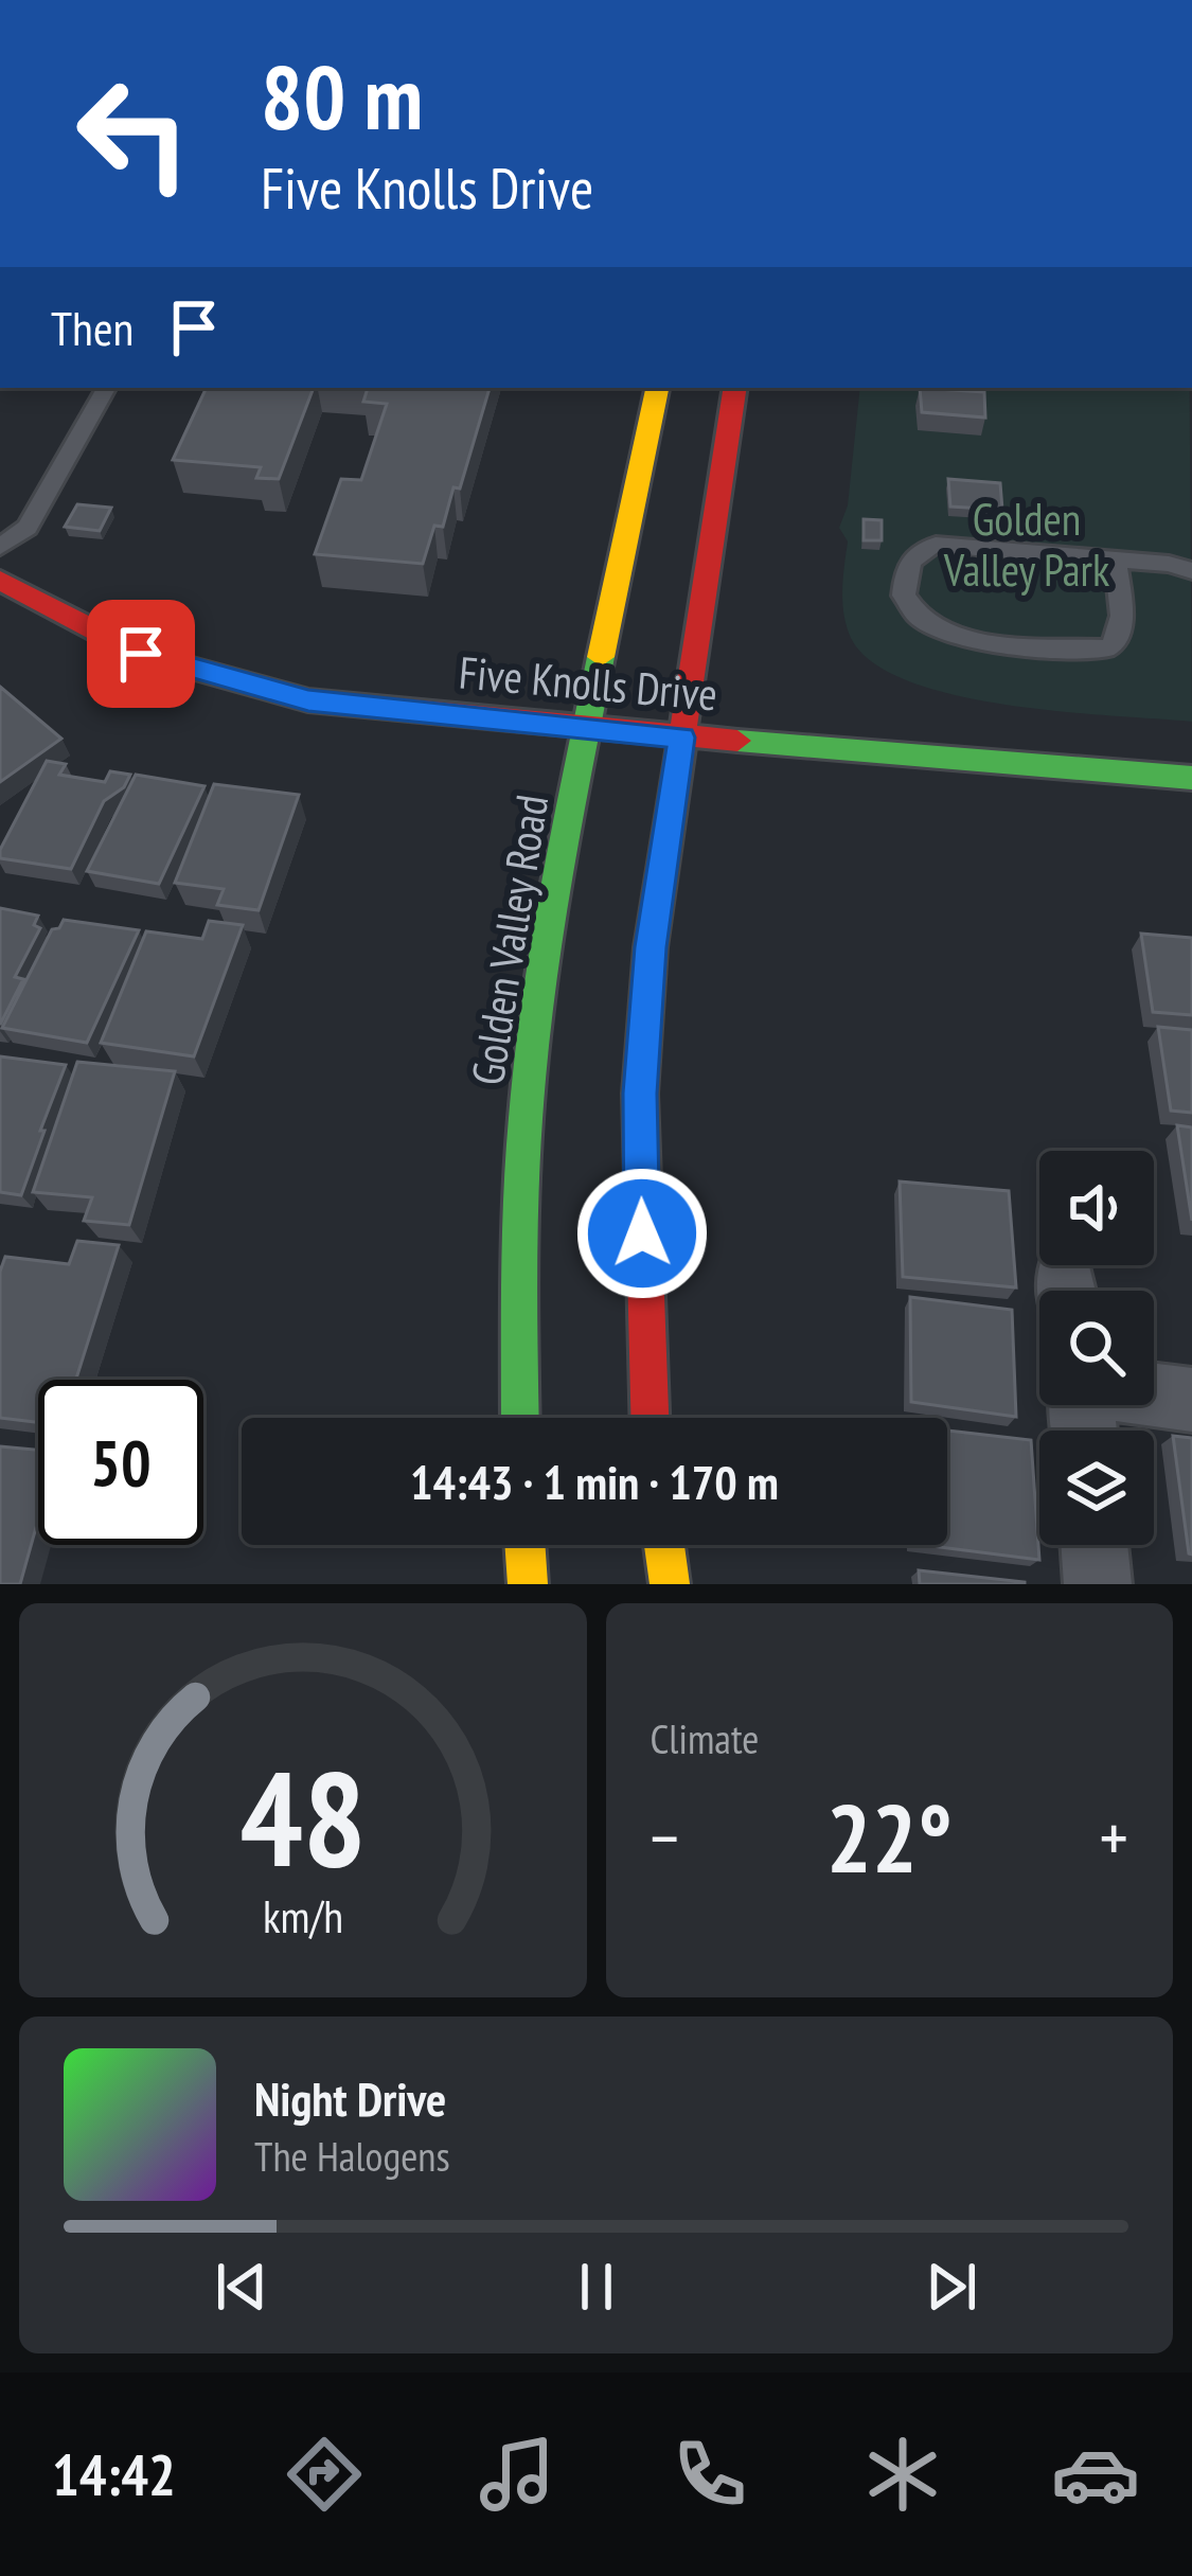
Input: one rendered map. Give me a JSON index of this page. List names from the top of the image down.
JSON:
{
  "streets": {
    "main road": ["Five Knolls Drive", "Golden Valley Road"]
  },
  "crossings": [
    ["Five Knolls Drive", "Golden Valley Road"]
  ],
  "parks": ["Golden Valley Park"],
  "page": {
    "turn": ["80 m", "Five Knolls Drive"],
    "then": "Then",
    "limit": "50",
    "trip": "14:43 · 1 min · 170 m",
    "tile": "Climate",
    "heat": ["−", "22°", "+"],
    "song": ["Night Drive", "The Halogens"],
    "tabs": "14:42",
    "gauge": ["48", "km/h"]
  }
}
